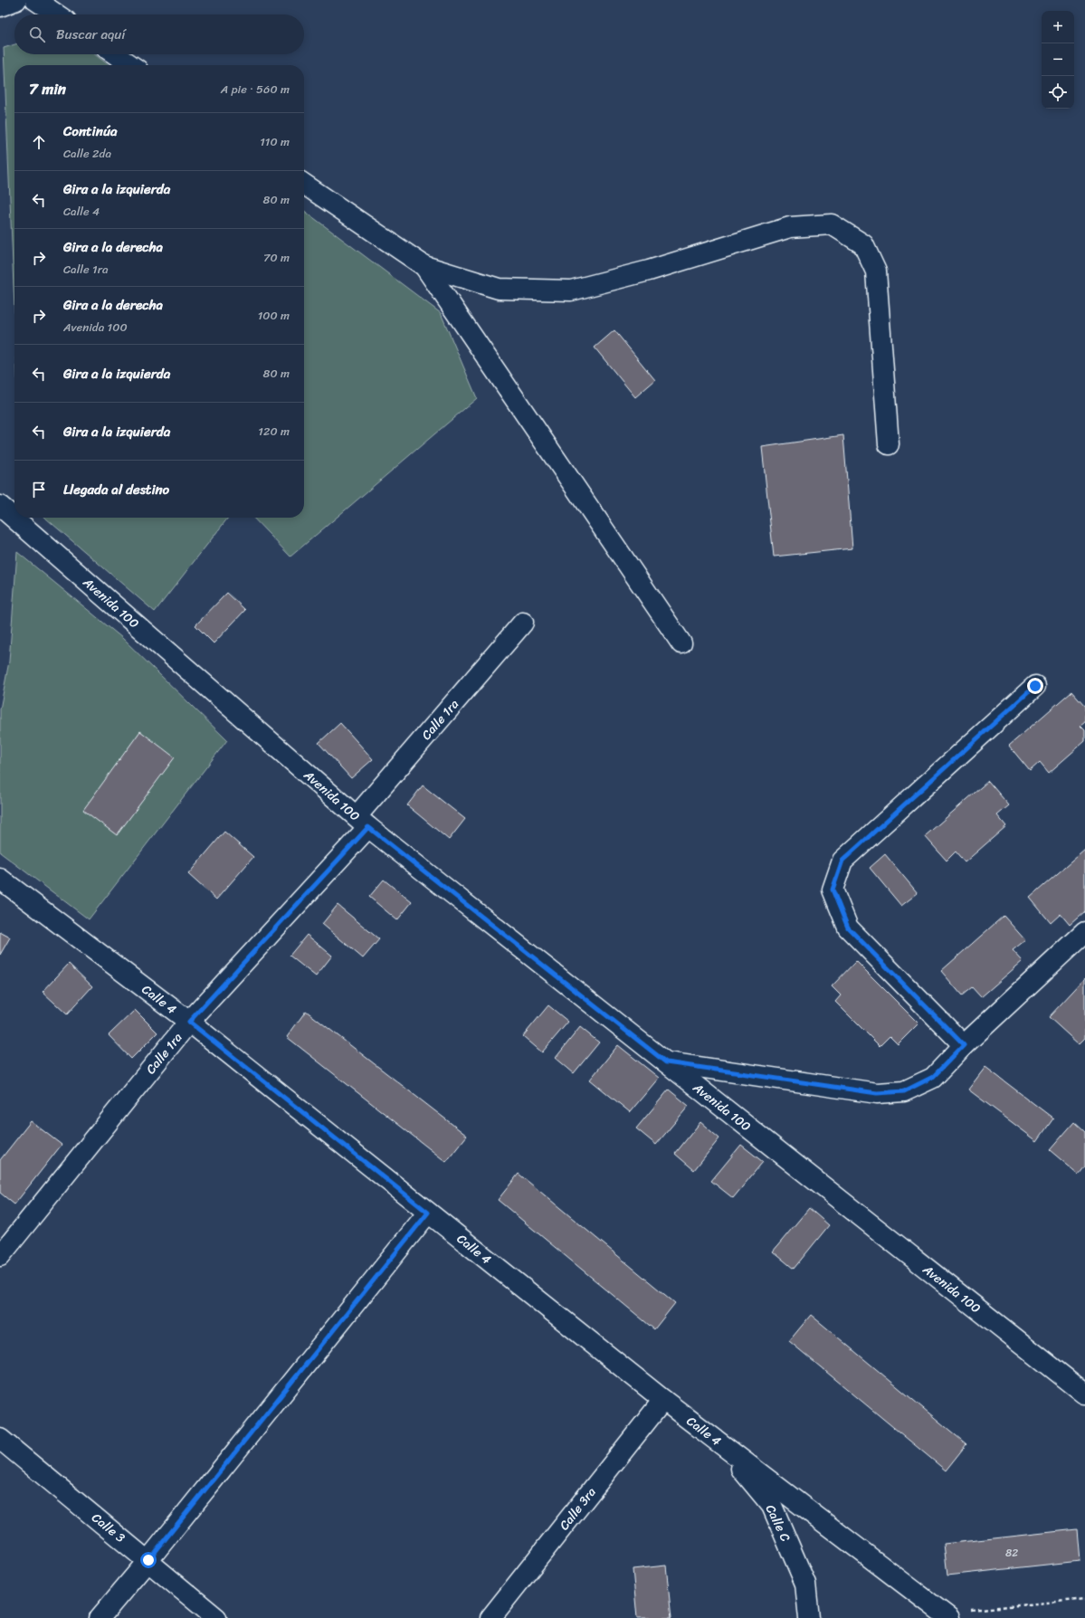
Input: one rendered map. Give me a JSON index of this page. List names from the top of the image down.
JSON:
{
  "streets": {
    "street": [
      "Avenida 100",
      "Calle 1ra",
      "Calle 4",
      "Calle 3ra",
      "Calle C",
      "Calle 3"
    ]
  },
  "crossings": [
    ["Avenida 100", "Calle 1ra"],
    ["Calle 1ra", "Calle 4"],
    ["Calle 4", "Calle 3ra"],
    ["Calle 4", "Calle C"]
  ],
  "house_numbers": ["82"],
  "page": {
    "map_buttons": ["+", "−"],
    "search": "Buscar aquí",
    "heading": ["7 min", "A pie · 560 m"],
    "list": [
      ["Continúa", "Calle 2da", "110 m"],
      ["Gira a la izquierda", "Calle 4", "80 m"],
      ["Gira a la derecha", "Calle 1ra", "70 m"],
      ["Gira a la derecha", "Avenida 100", "100 m"],
      ["Gira a la izquierda", "80 m"],
      ["Gira a la izquierda", "120 m"],
      "Llegada al destino"
    ]
  }
}
